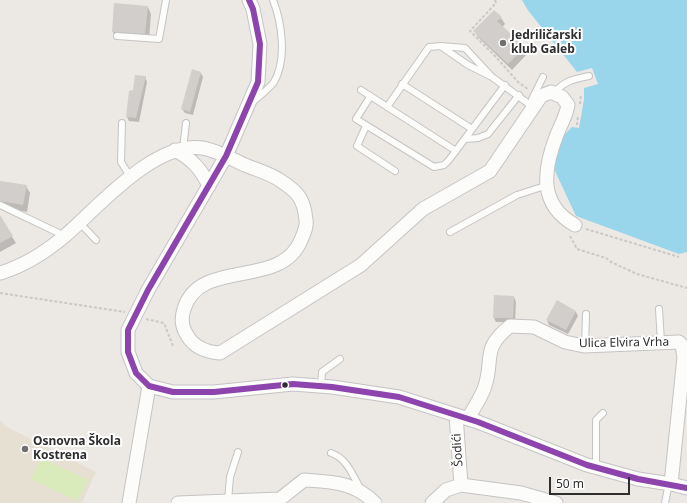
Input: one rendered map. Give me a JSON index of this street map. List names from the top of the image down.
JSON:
{
  "streets": {
    "street": ["Ulica Elvira Vrha", "Šodići"]
  },
  "crossings": [
    ["Ulica Elvira Vrha", "Šodići"]
  ],
  "places": ["Jedriličarski klub Galeb", "Osnovna Škola Kostrena"],
  "scale_bar": "50 m"
}
